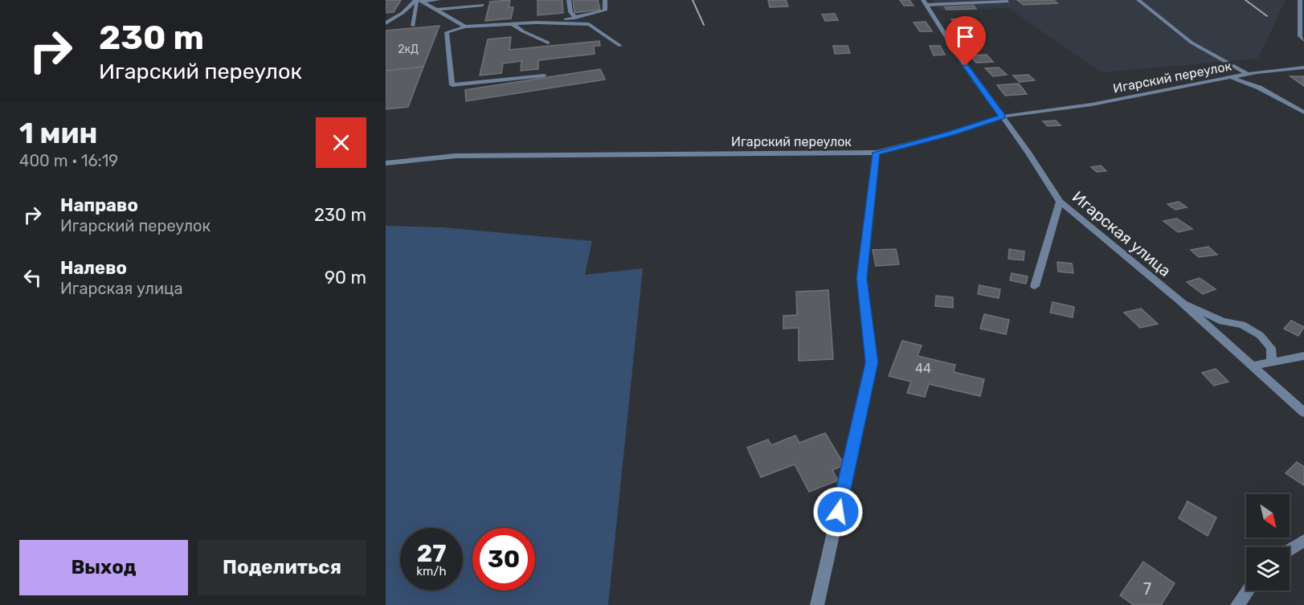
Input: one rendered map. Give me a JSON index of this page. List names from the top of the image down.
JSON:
{
  "streets": {
    "street": ["Игарский переулок", "Игарская улица"]
  },
  "crossings": [
    ["Игарский переулок", "Игарская улица"]
  ],
  "house_numbers": ["2кД", "44", "7"],
  "north": "bottom right",
  "page": {
    "turn": ["230 m", "Игарский переулок"],
    "heading": ["1 мин", "400 m · 16:19"],
    "list": [
      {
        "name": "Направо",
        "note": "Игарский переулок",
        "value": "230 m"
      },
      {
        "name": "Налево",
        "note": "Игарская улица",
        "value": "90 m"
      }
    ],
    "speed": "27 km/h",
    "limit": "30",
    "buttons": ["Выход", "Поделиться"]
  }
}
